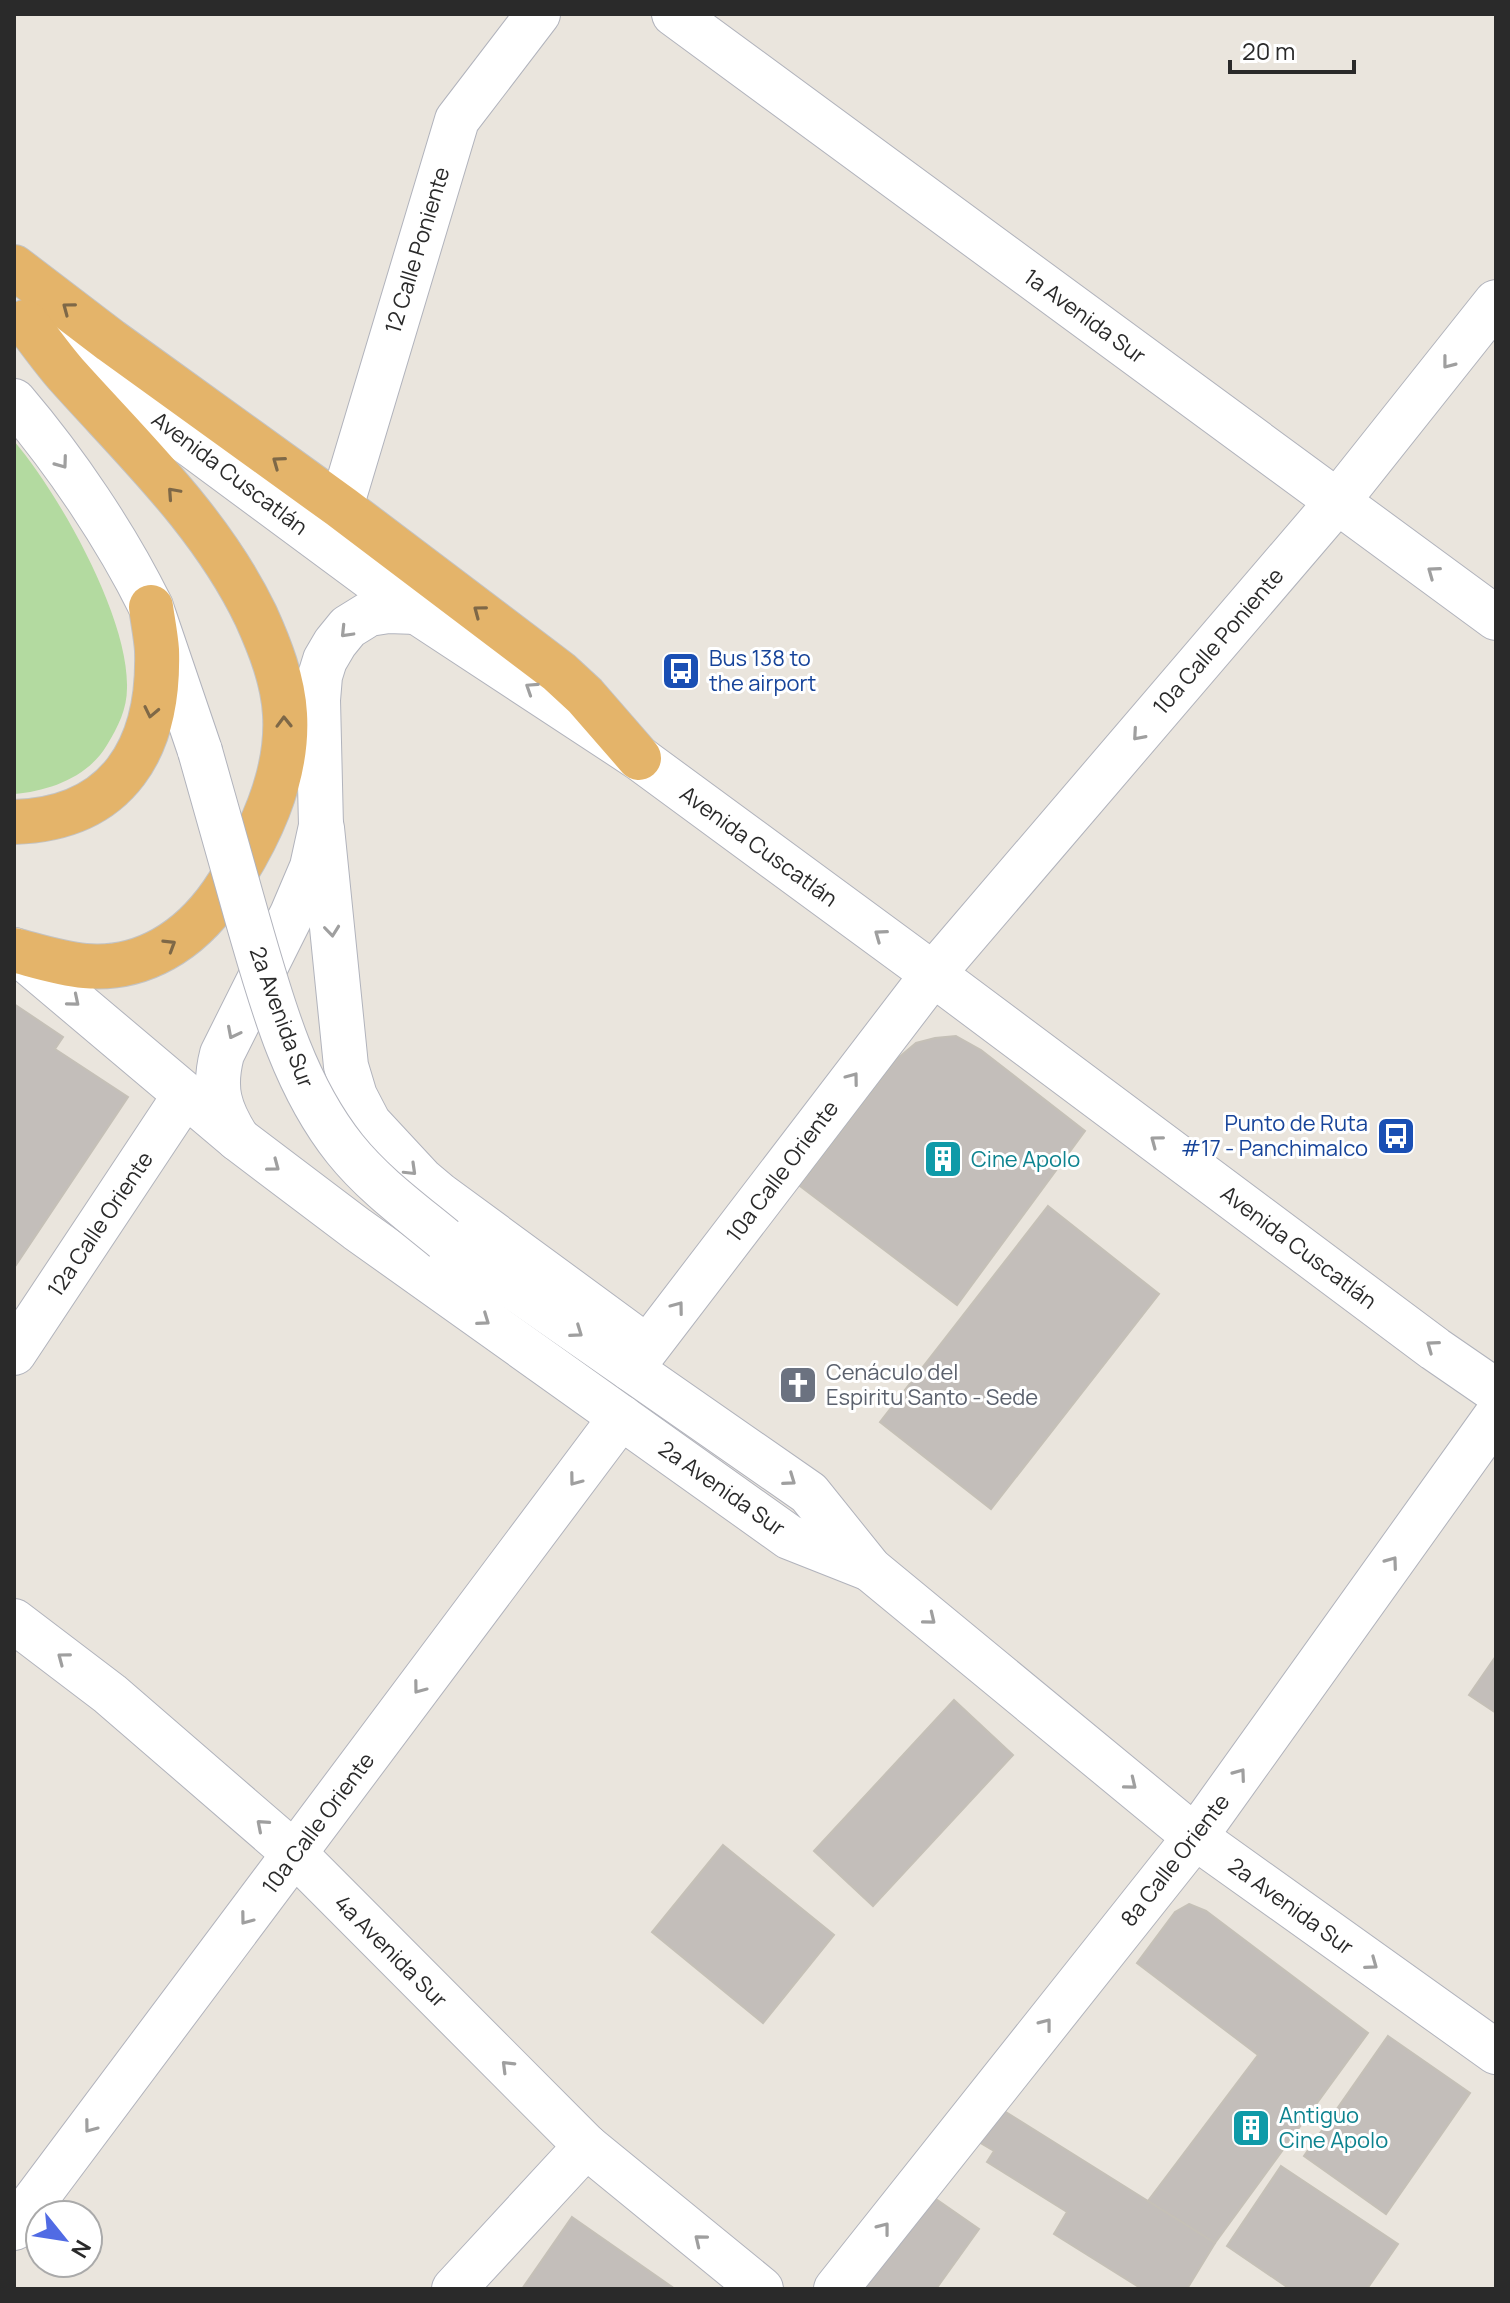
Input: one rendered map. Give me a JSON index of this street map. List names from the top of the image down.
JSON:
{
  "streets": {
    "street": [
      "12 Calle Poniente",
      "1a Avenida Sur",
      "Avenida Cuscatlán",
      "10a Calle Poniente",
      "2a Avenida Sur",
      "10a Calle Oriente",
      "12a Calle Oriente",
      "8a Calle Oriente",
      "4a Avenida Sur"
    ]
  },
  "crossings": [
    ["1a Avenida Sur", "10a Calle Poniente"],
    ["Avenida Cuscatlán", "10a Calle Poniente"],
    ["Avenida Cuscatlán", "10a Calle Oriente"],
    ["10a Calle Poniente", "10a Calle Oriente"],
    ["2a Avenida Sur", "10a Calle Oriente"],
    ["2a Avenida Sur", "12a Calle Oriente"],
    ["2a Avenida Sur", "8a Calle Oriente"],
    ["10a Calle Oriente", "4a Avenida Sur"]
  ],
  "one_way": [
    "Avenida Cuscatlán",
    "10a Calle Poniente",
    "2a Avenida Sur",
    "8a Calle Oriente",
    "4a Avenida Sur"
  ],
  "places": {
    "bus stop": ["Bus 138 to the airport", "Punto de Ruta #17 - Panchimalco"],
    "building": ["Cine Apolo", "Antiguo Cine Apolo"],
    "church": ["Cenáculo del Espiritu Santo - Sede"]
  },
  "scale_bar": "20 m",
  "north": "bottom right"
}
